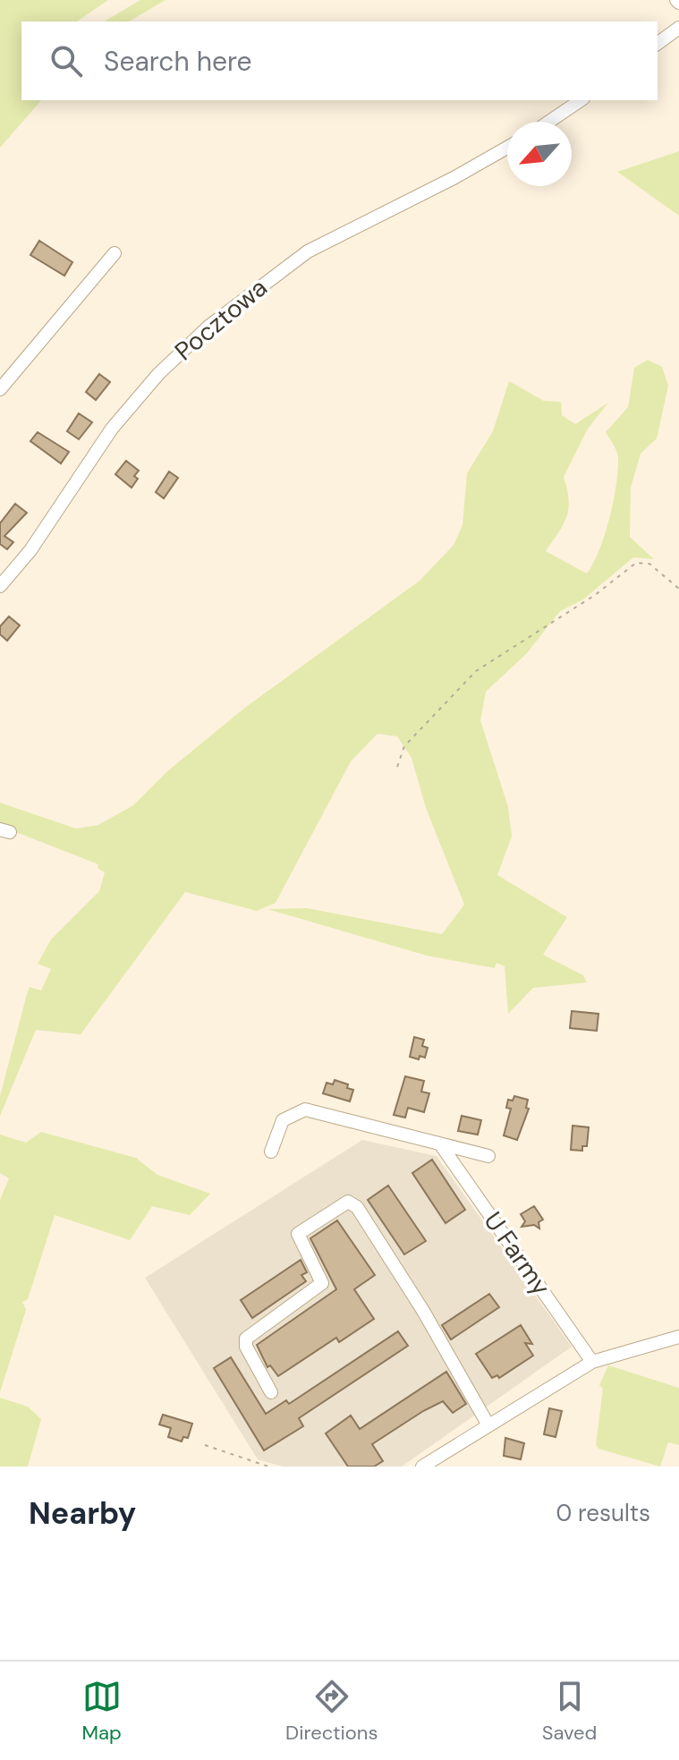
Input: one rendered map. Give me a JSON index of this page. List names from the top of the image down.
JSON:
{
  "streets": {
    "street": ["Pocztowa", "U Farmy"]
  },
  "north": "bottom left",
  "page": {
    "search": "Search here",
    "heading": ["Nearby", "0 results"],
    "nav": ["Map", "Directions", "Saved"]
  }
}
